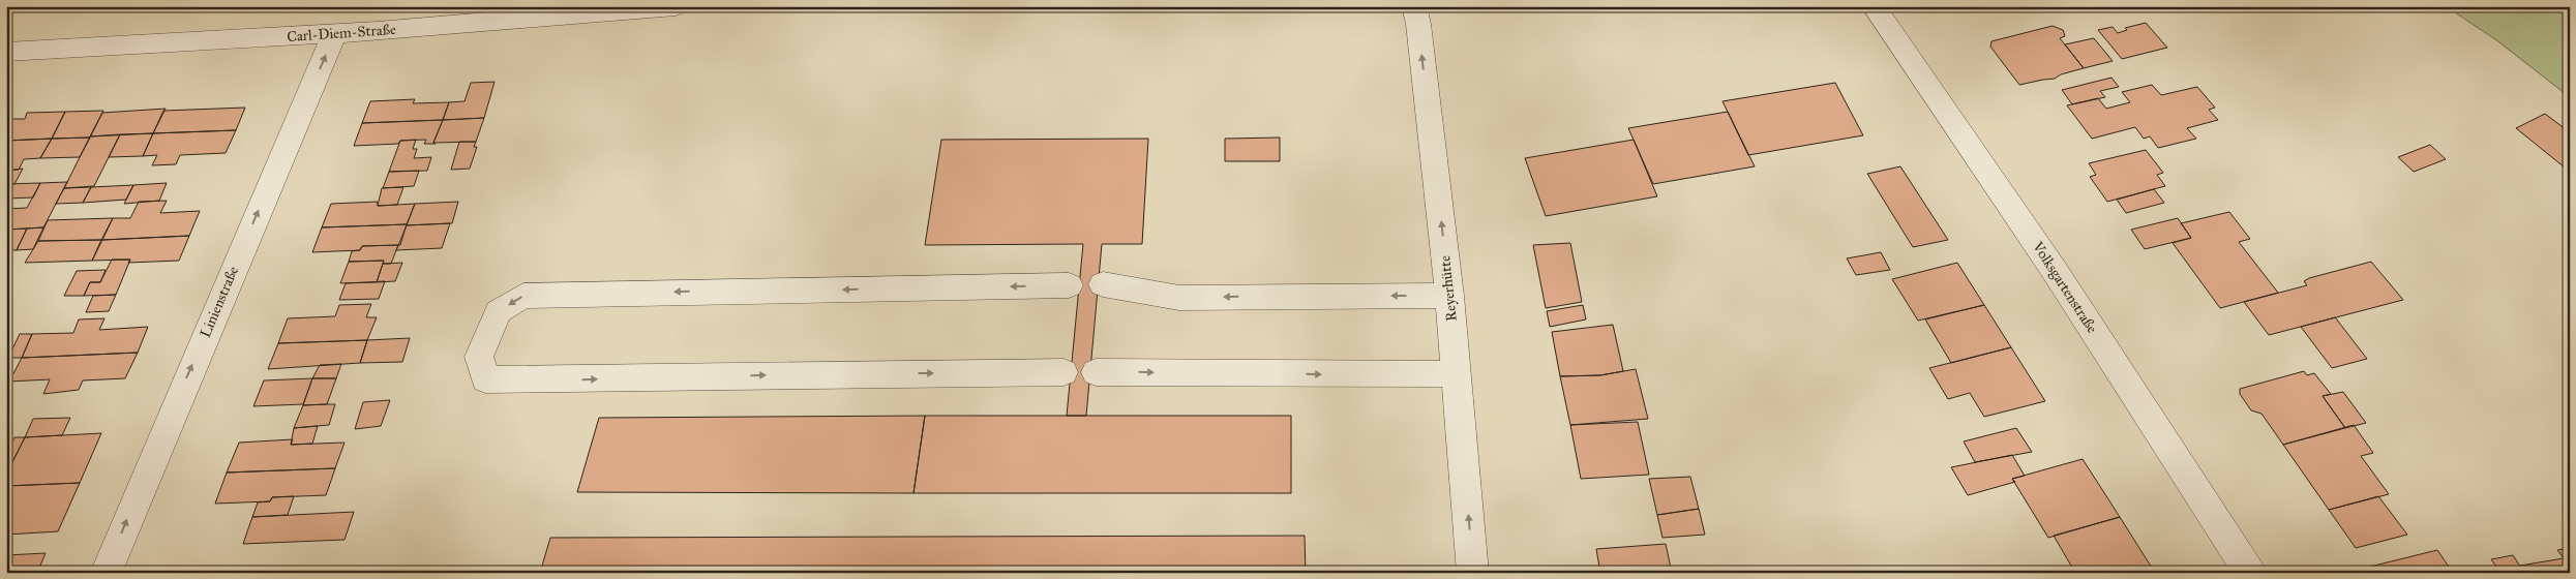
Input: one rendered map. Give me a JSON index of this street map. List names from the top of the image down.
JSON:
{
  "streets": {
    "street": [
      "Carl-Diem-Straße",
      "Volksgartenstraße",
      "Reyerhütte",
      "Linienstraße"
    ]
  },
  "crossings": [
    ["Carl-Diem-Straße", "Linienstraße"]
  ],
  "one_way": ["Reyerhütte", "Linienstraße"]
}
